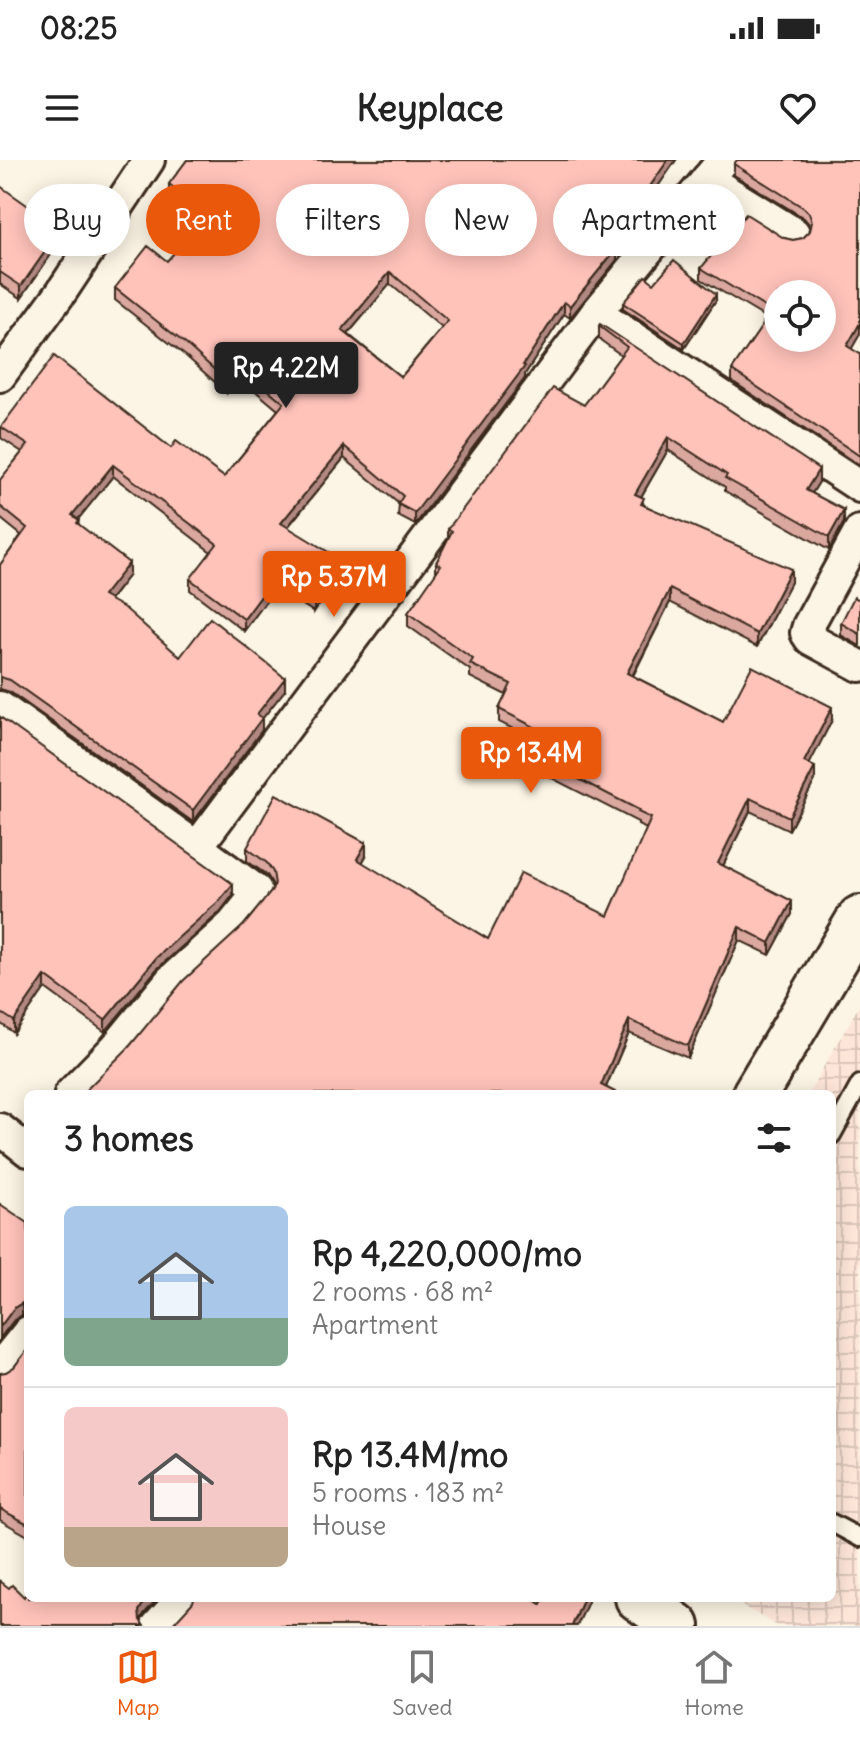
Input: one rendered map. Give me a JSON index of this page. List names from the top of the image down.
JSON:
{
  "page": {
    "status": "08:25",
    "header": "Keyplace",
    "chip": [
      "Buy",
      "Rent",
      "Filters",
      "New",
      "Apartment"
    ],
    "price": ["Rp 4.22M", "Rp 5.37M", "Rp 13.4M"],
    "heading": "3 homes",
    "list": [
      {
        "name": "Rp 4,220,000/mo",
        "note": "2 rooms · 68 m² · Apartment"
      },
      {
        "name": "Rp 13.4M/mo",
        "note": "5 rooms · 183 m² · House"
      }
    ],
    "tabs": ["Map", "Saved", "Home"]
  }
}
